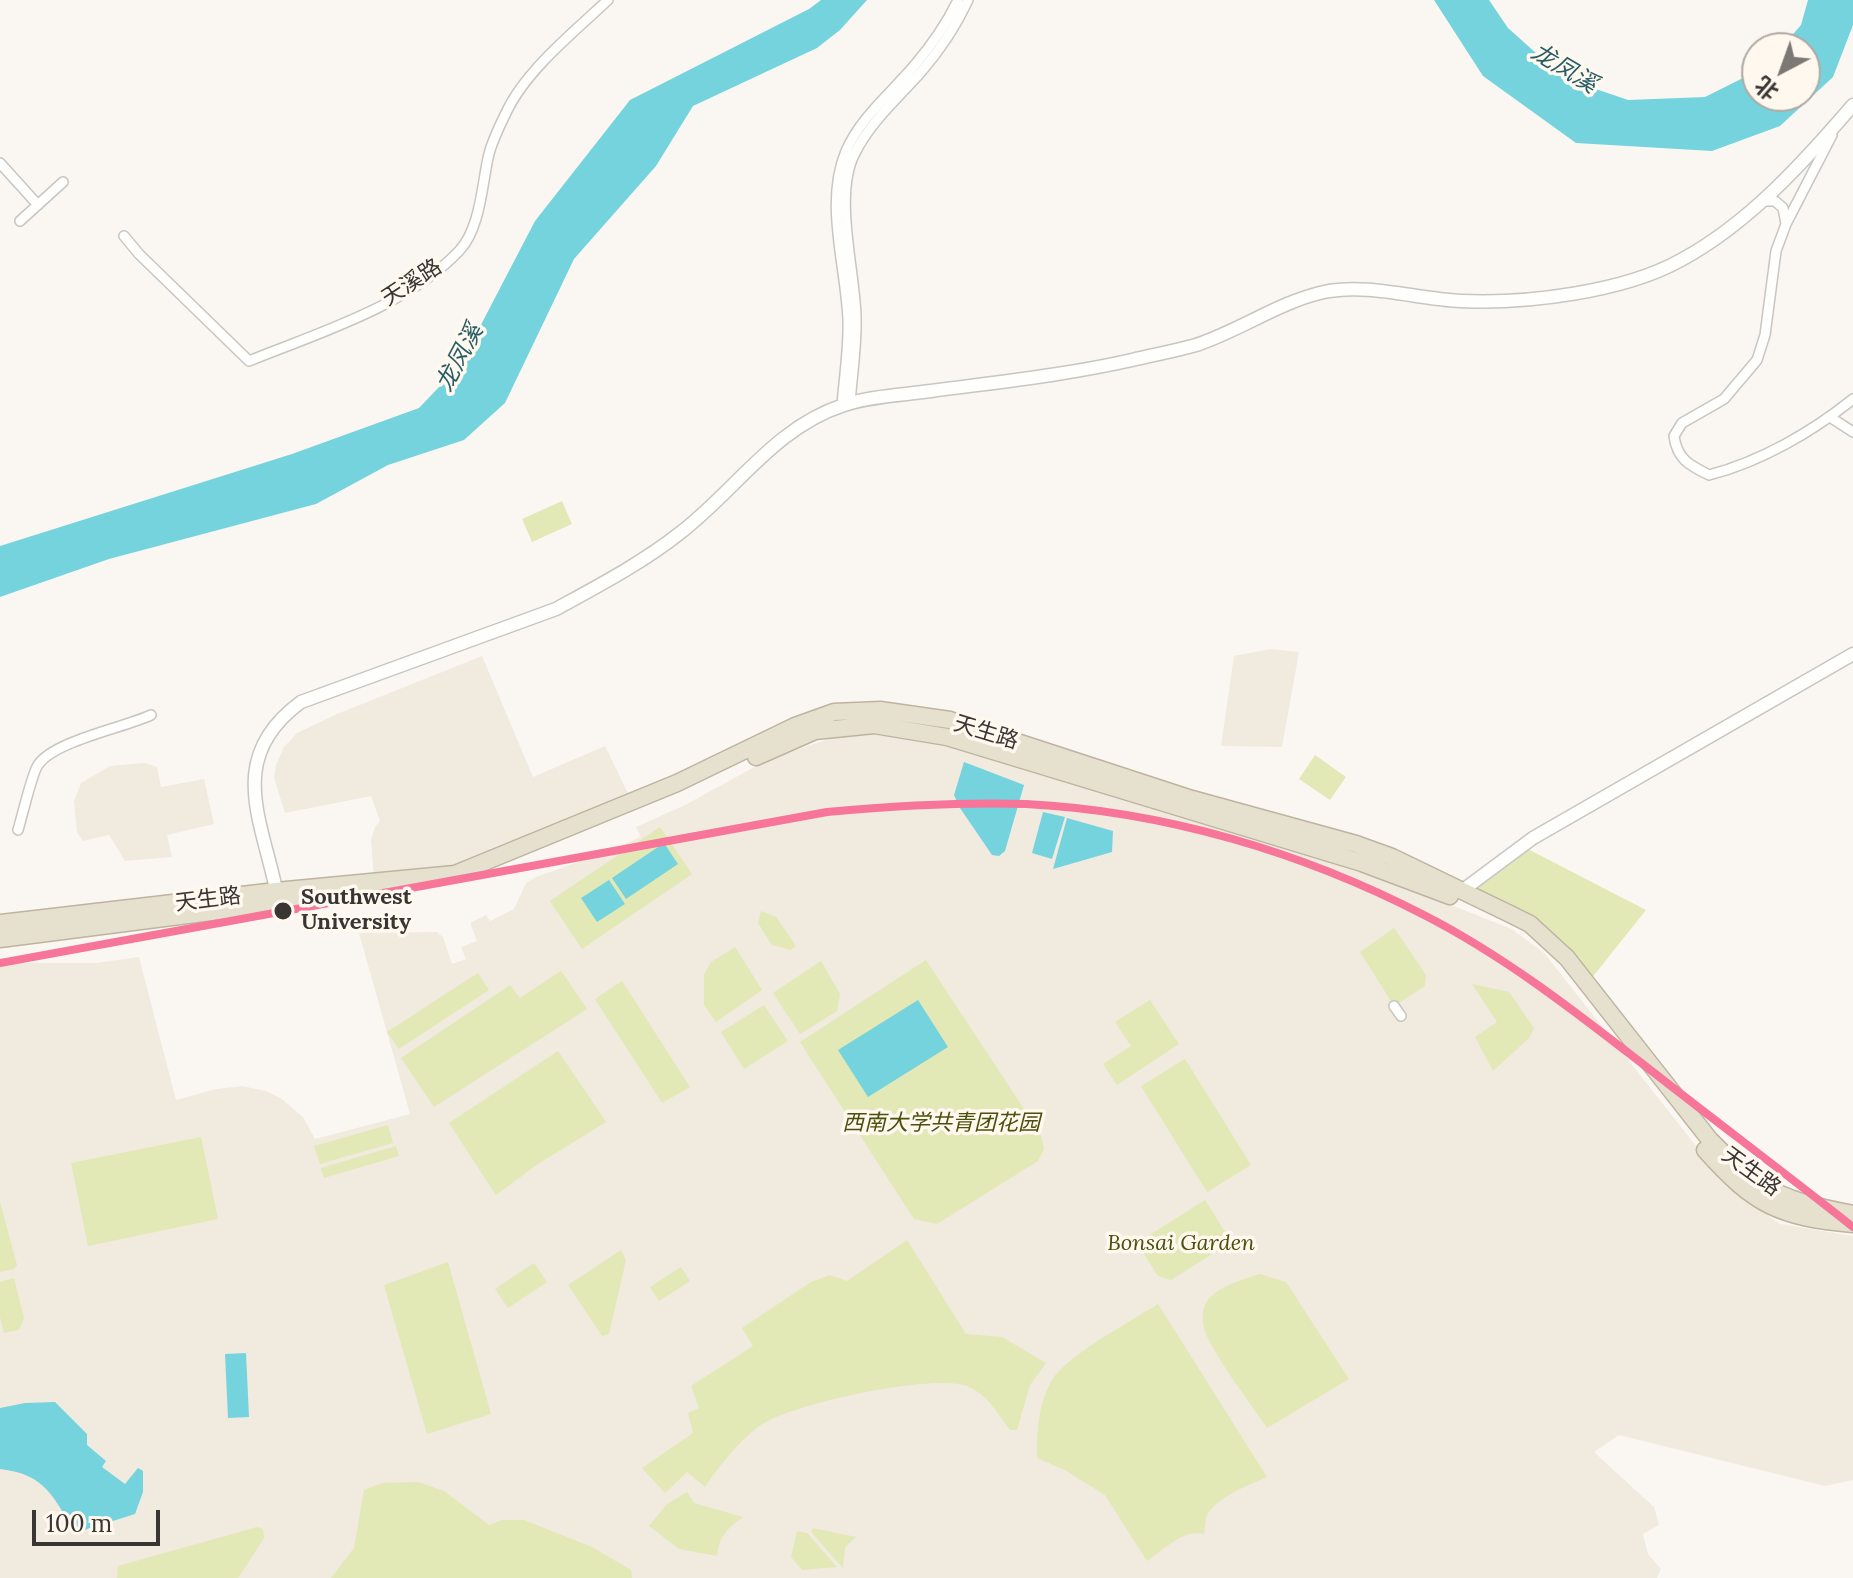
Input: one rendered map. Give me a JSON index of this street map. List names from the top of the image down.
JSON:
{
  "streets": {
    "highway": ["天生路"],
    "street": ["天溪路"]
  },
  "water": ["龙凤溪"],
  "parks": ["西南大学共青团花园", "Bonsai Garden"],
  "places": ["Southwest University"],
  "scale_bar": "100 m",
  "north": "bottom left"
}
